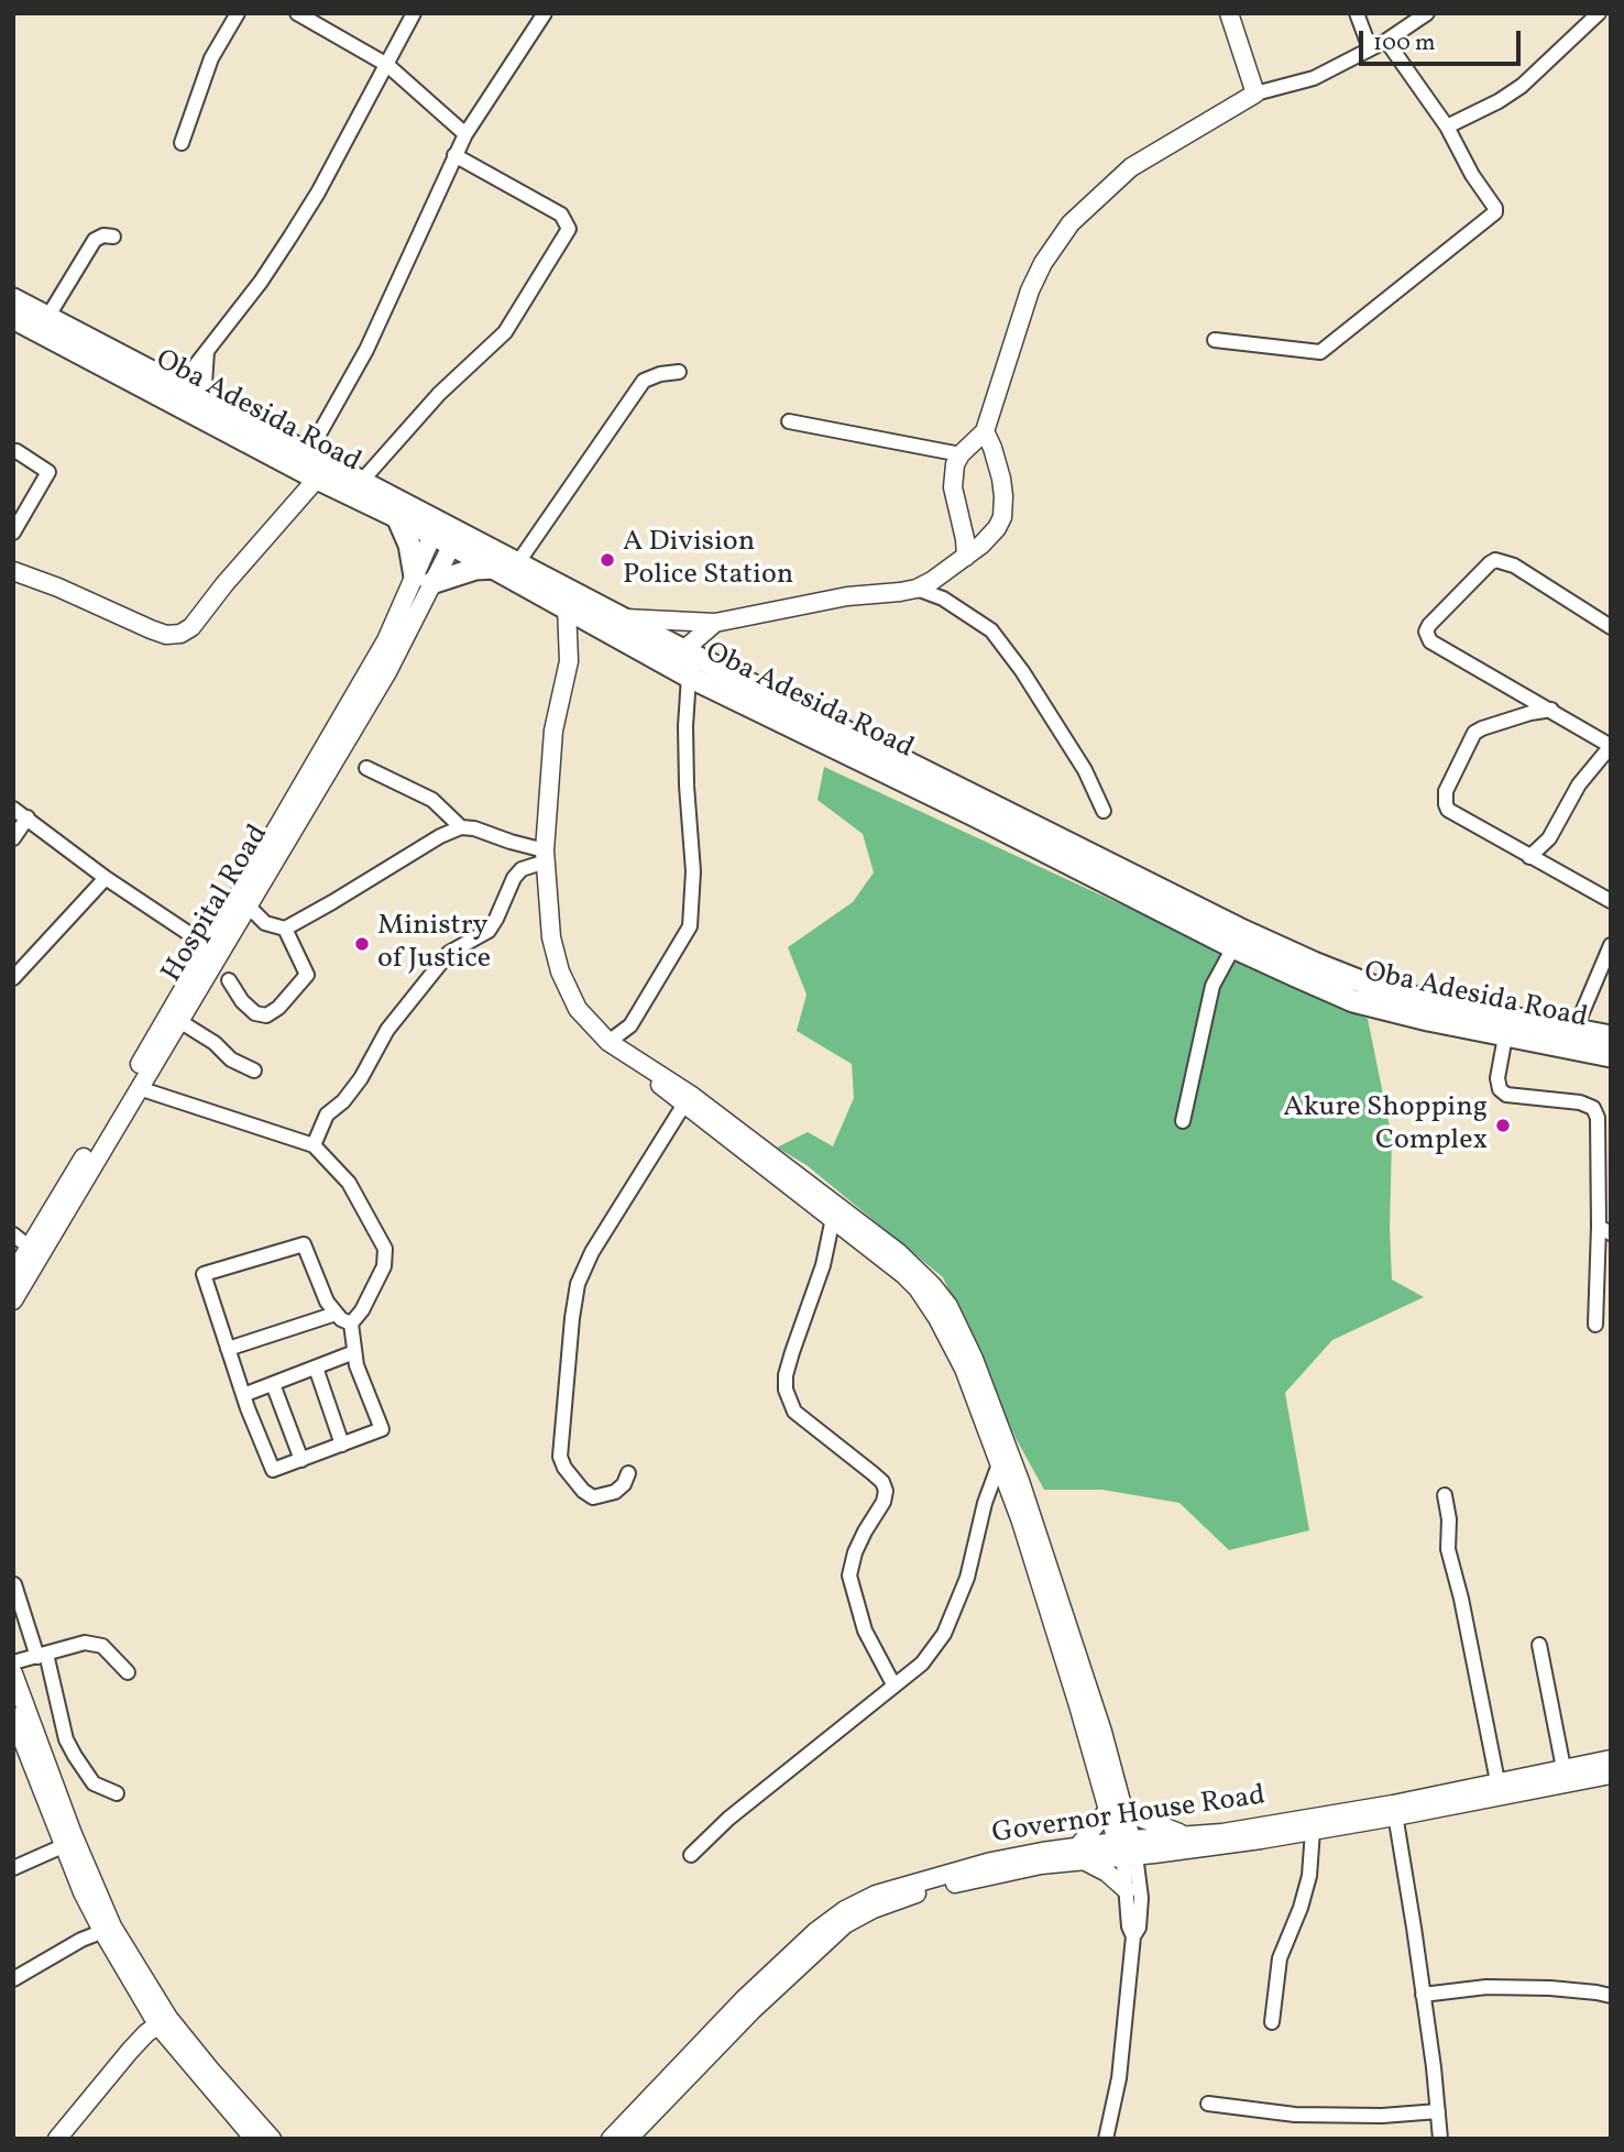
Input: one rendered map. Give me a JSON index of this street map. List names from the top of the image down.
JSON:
{
  "streets": {
    "main road": ["Oba Adesida Road"],
    "street": ["Hospital Road", "Governor House Road"]
  },
  "crossings": [
    ["Oba Adesida Road", "Hospital Road"]
  ],
  "places": ["A Division Police Station", "Ministry of Justice", "Akure Shopping Complex"],
  "scale_bar": "100 m"
}
